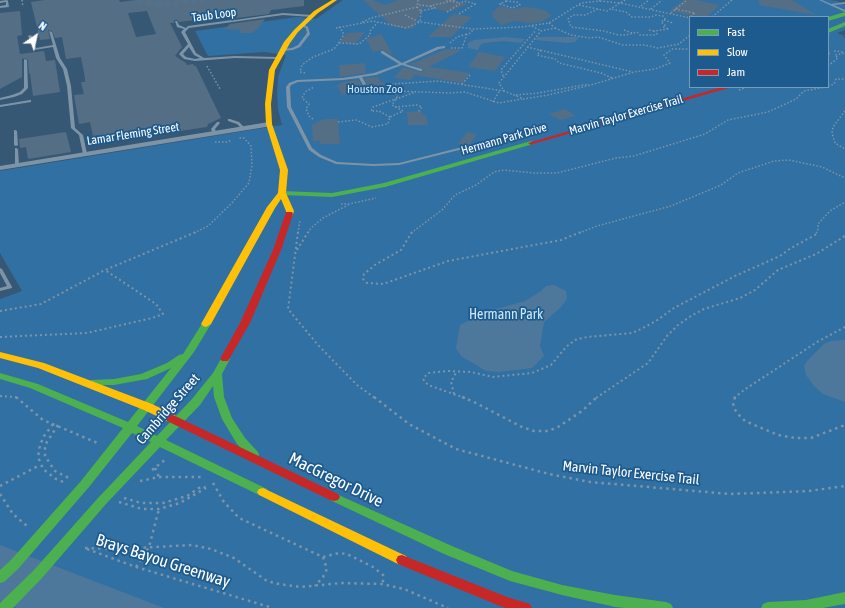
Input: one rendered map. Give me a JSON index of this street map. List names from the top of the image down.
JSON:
{
  "streets": {
    "street": [
      "Lamar Fleming Street",
      "Hermann Park Drive",
      "Cambridge Street",
      "MacGregor Drive"
    ],
    "lane": ["Taub Loop"],
    "path": ["Marvin Taylor Exercise Trail", "Brays Bayou Greenway"]
  },
  "crossings": [
    ["Taub Loop", "Cambridge Street"],
    ["Lamar Fleming Street", "Cambridge Street"],
    ["Hermann Park Drive", "Cambridge Street"],
    ["Cambridge Street", "MacGregor Drive"]
  ],
  "parks": ["Houston Zoo", "Hermann Park"],
  "legend": ["Fast", "Slow", "Jam"],
  "north": "top right"
}
